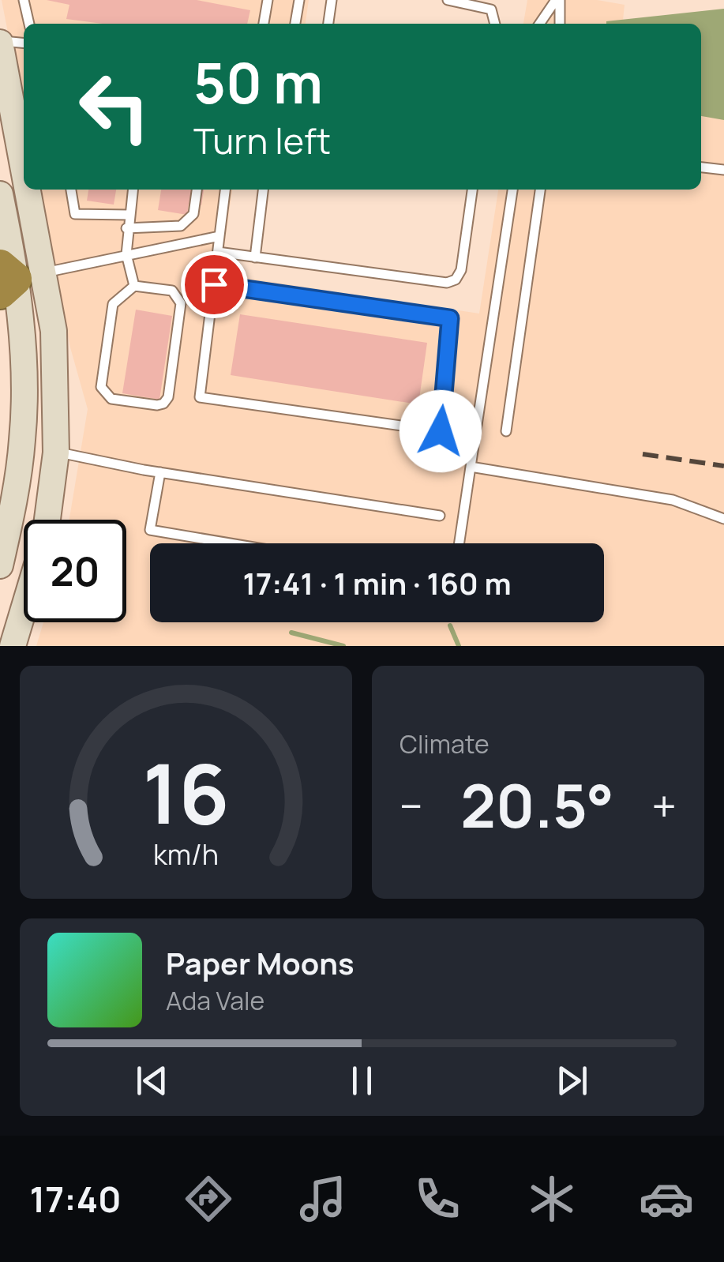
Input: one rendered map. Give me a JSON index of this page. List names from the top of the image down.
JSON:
{
  "page": {
    "turn": ["50 m", "Turn left"],
    "limit": "20",
    "trip": "17:41 · 1 min · 160 m",
    "tile": "Climate",
    "heat": ["−", "20.5°", "+"],
    "song": ["Paper Moons", "Ada Vale"],
    "tabs": "17:40",
    "gauge": ["16", "km/h"]
  }
}
